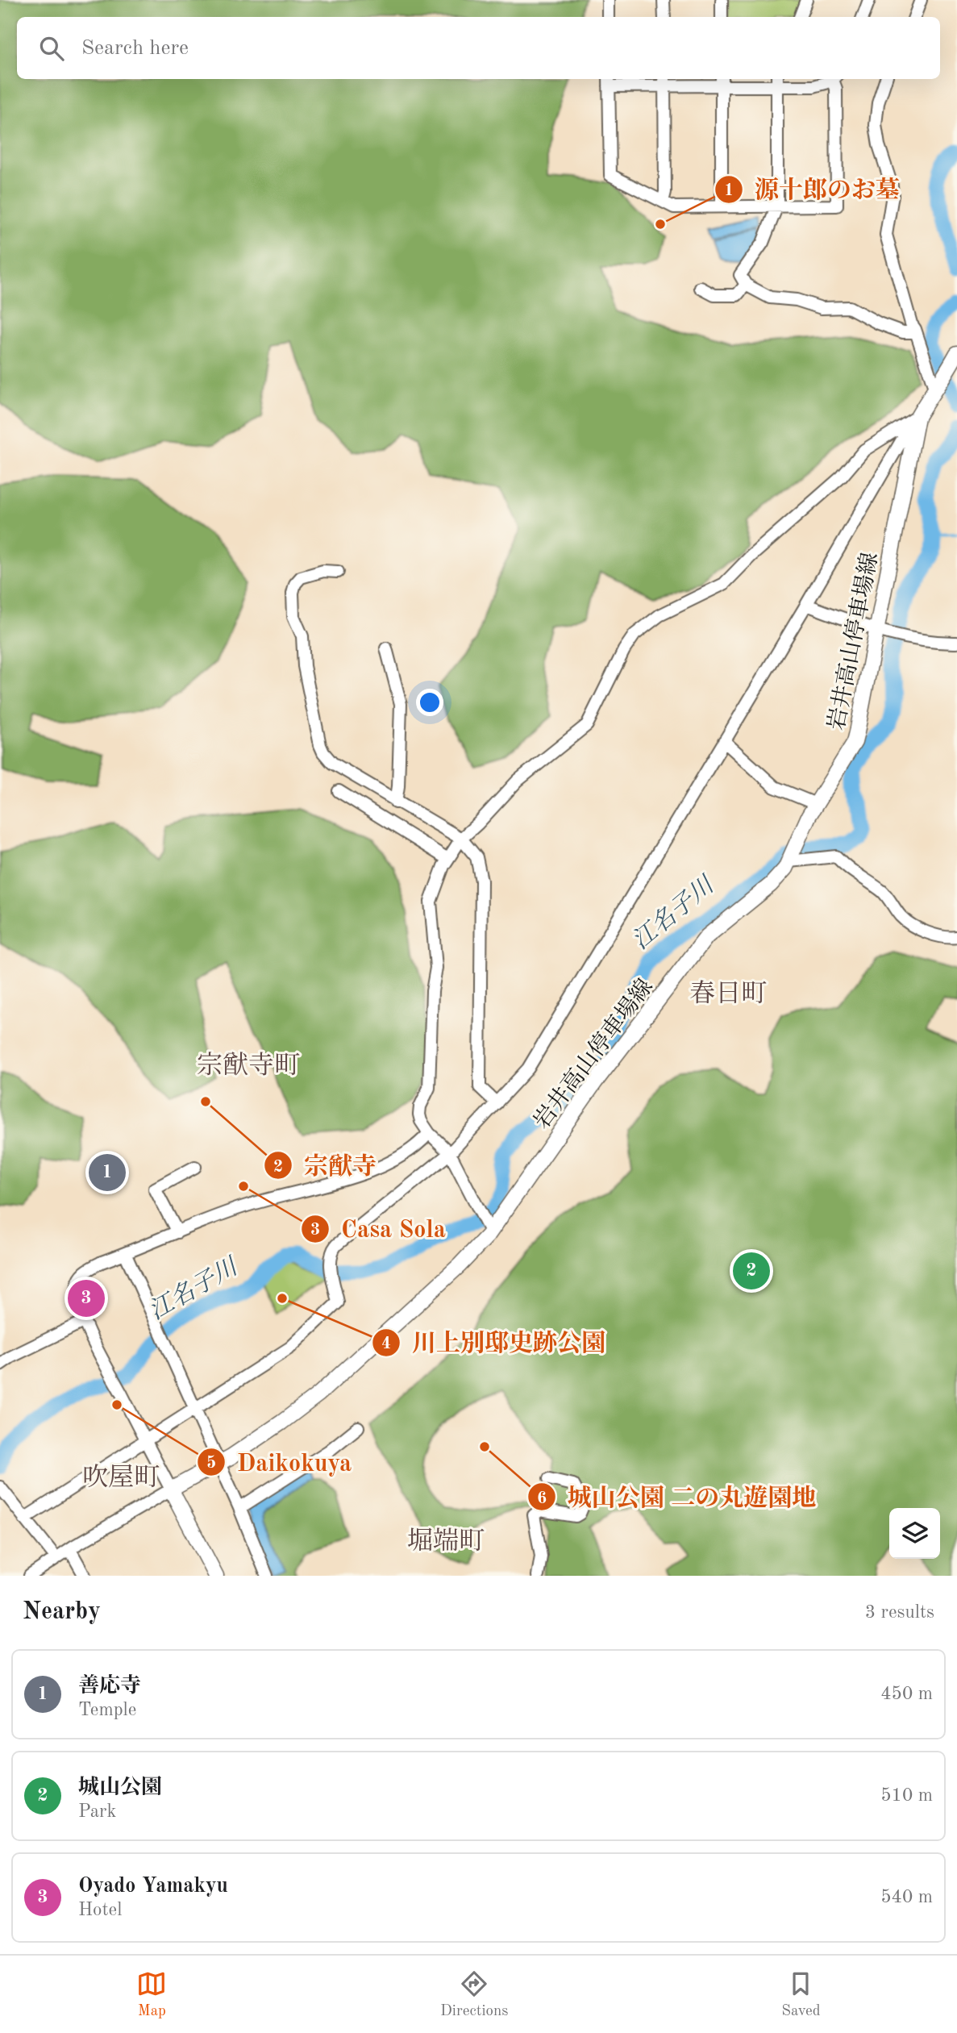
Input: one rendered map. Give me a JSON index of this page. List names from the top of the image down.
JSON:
{
  "streets": {
    "main road": ["岩井高山停車場線"]
  },
  "districts": [
    "春日町",
    "宗猷寺町",
    "吹屋町",
    "堀端町"
  ],
  "water": ["江名子川"],
  "places": [
    "源十郎のお墓",
    "宗猷寺",
    "Casa Sola",
    "川上別邸史跡公園",
    "Daikokuya",
    "城山公園 二の丸遊園地"
  ],
  "page": {
    "search": "Search here",
    "pins": ["1", "2", "3"],
    "heading": ["Nearby", "3 results"],
    "list": [
      {
        "mark": "1",
        "name": "善応寺",
        "note": "Temple",
        "value": "450 m"
      },
      {
        "mark": "2",
        "name": "城山公園",
        "note": "Park",
        "value": "510 m"
      },
      {
        "mark": "3",
        "name": "Oyado Yamakyu",
        "note": "Hotel",
        "value": "540 m"
      }
    ],
    "nav": ["Map", "Directions", "Saved"]
  }
}
